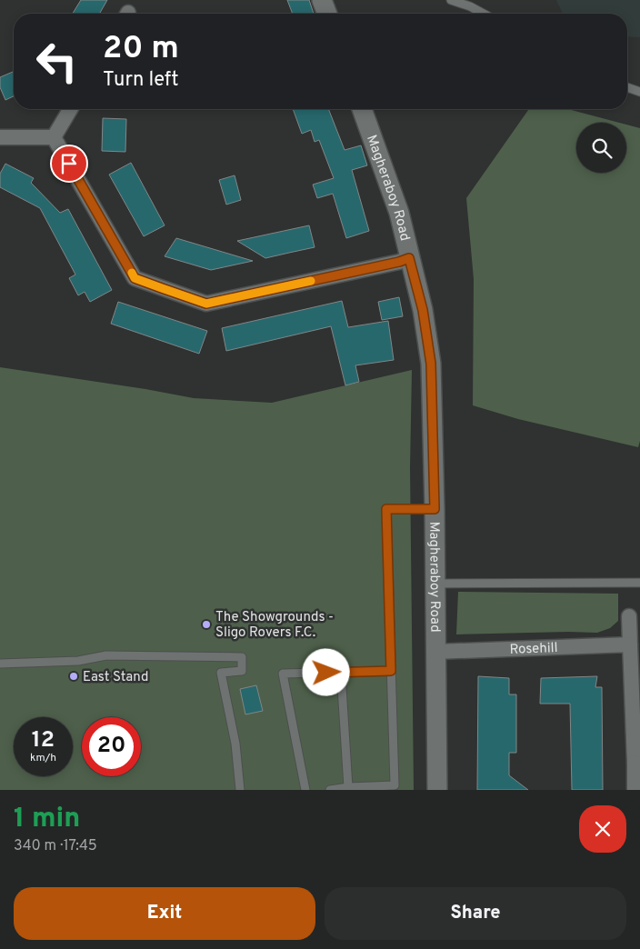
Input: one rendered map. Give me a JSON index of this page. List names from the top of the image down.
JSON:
{
  "streets": {
    "street": ["Magheraboy Road", "Rosehill"]
  },
  "crossings": [
    ["Magheraboy Road", "Rosehill"]
  ],
  "places": ["The Showgrounds - Sligo Rovers F.C.", "East Stand"],
  "page": {
    "turn": ["20 m", "Turn left"],
    "speed": "12 km/h",
    "limit": "20",
    "heading": ["1 min", "340 m · 17:45"],
    "buttons": ["Exit", "Share"]
  }
}
